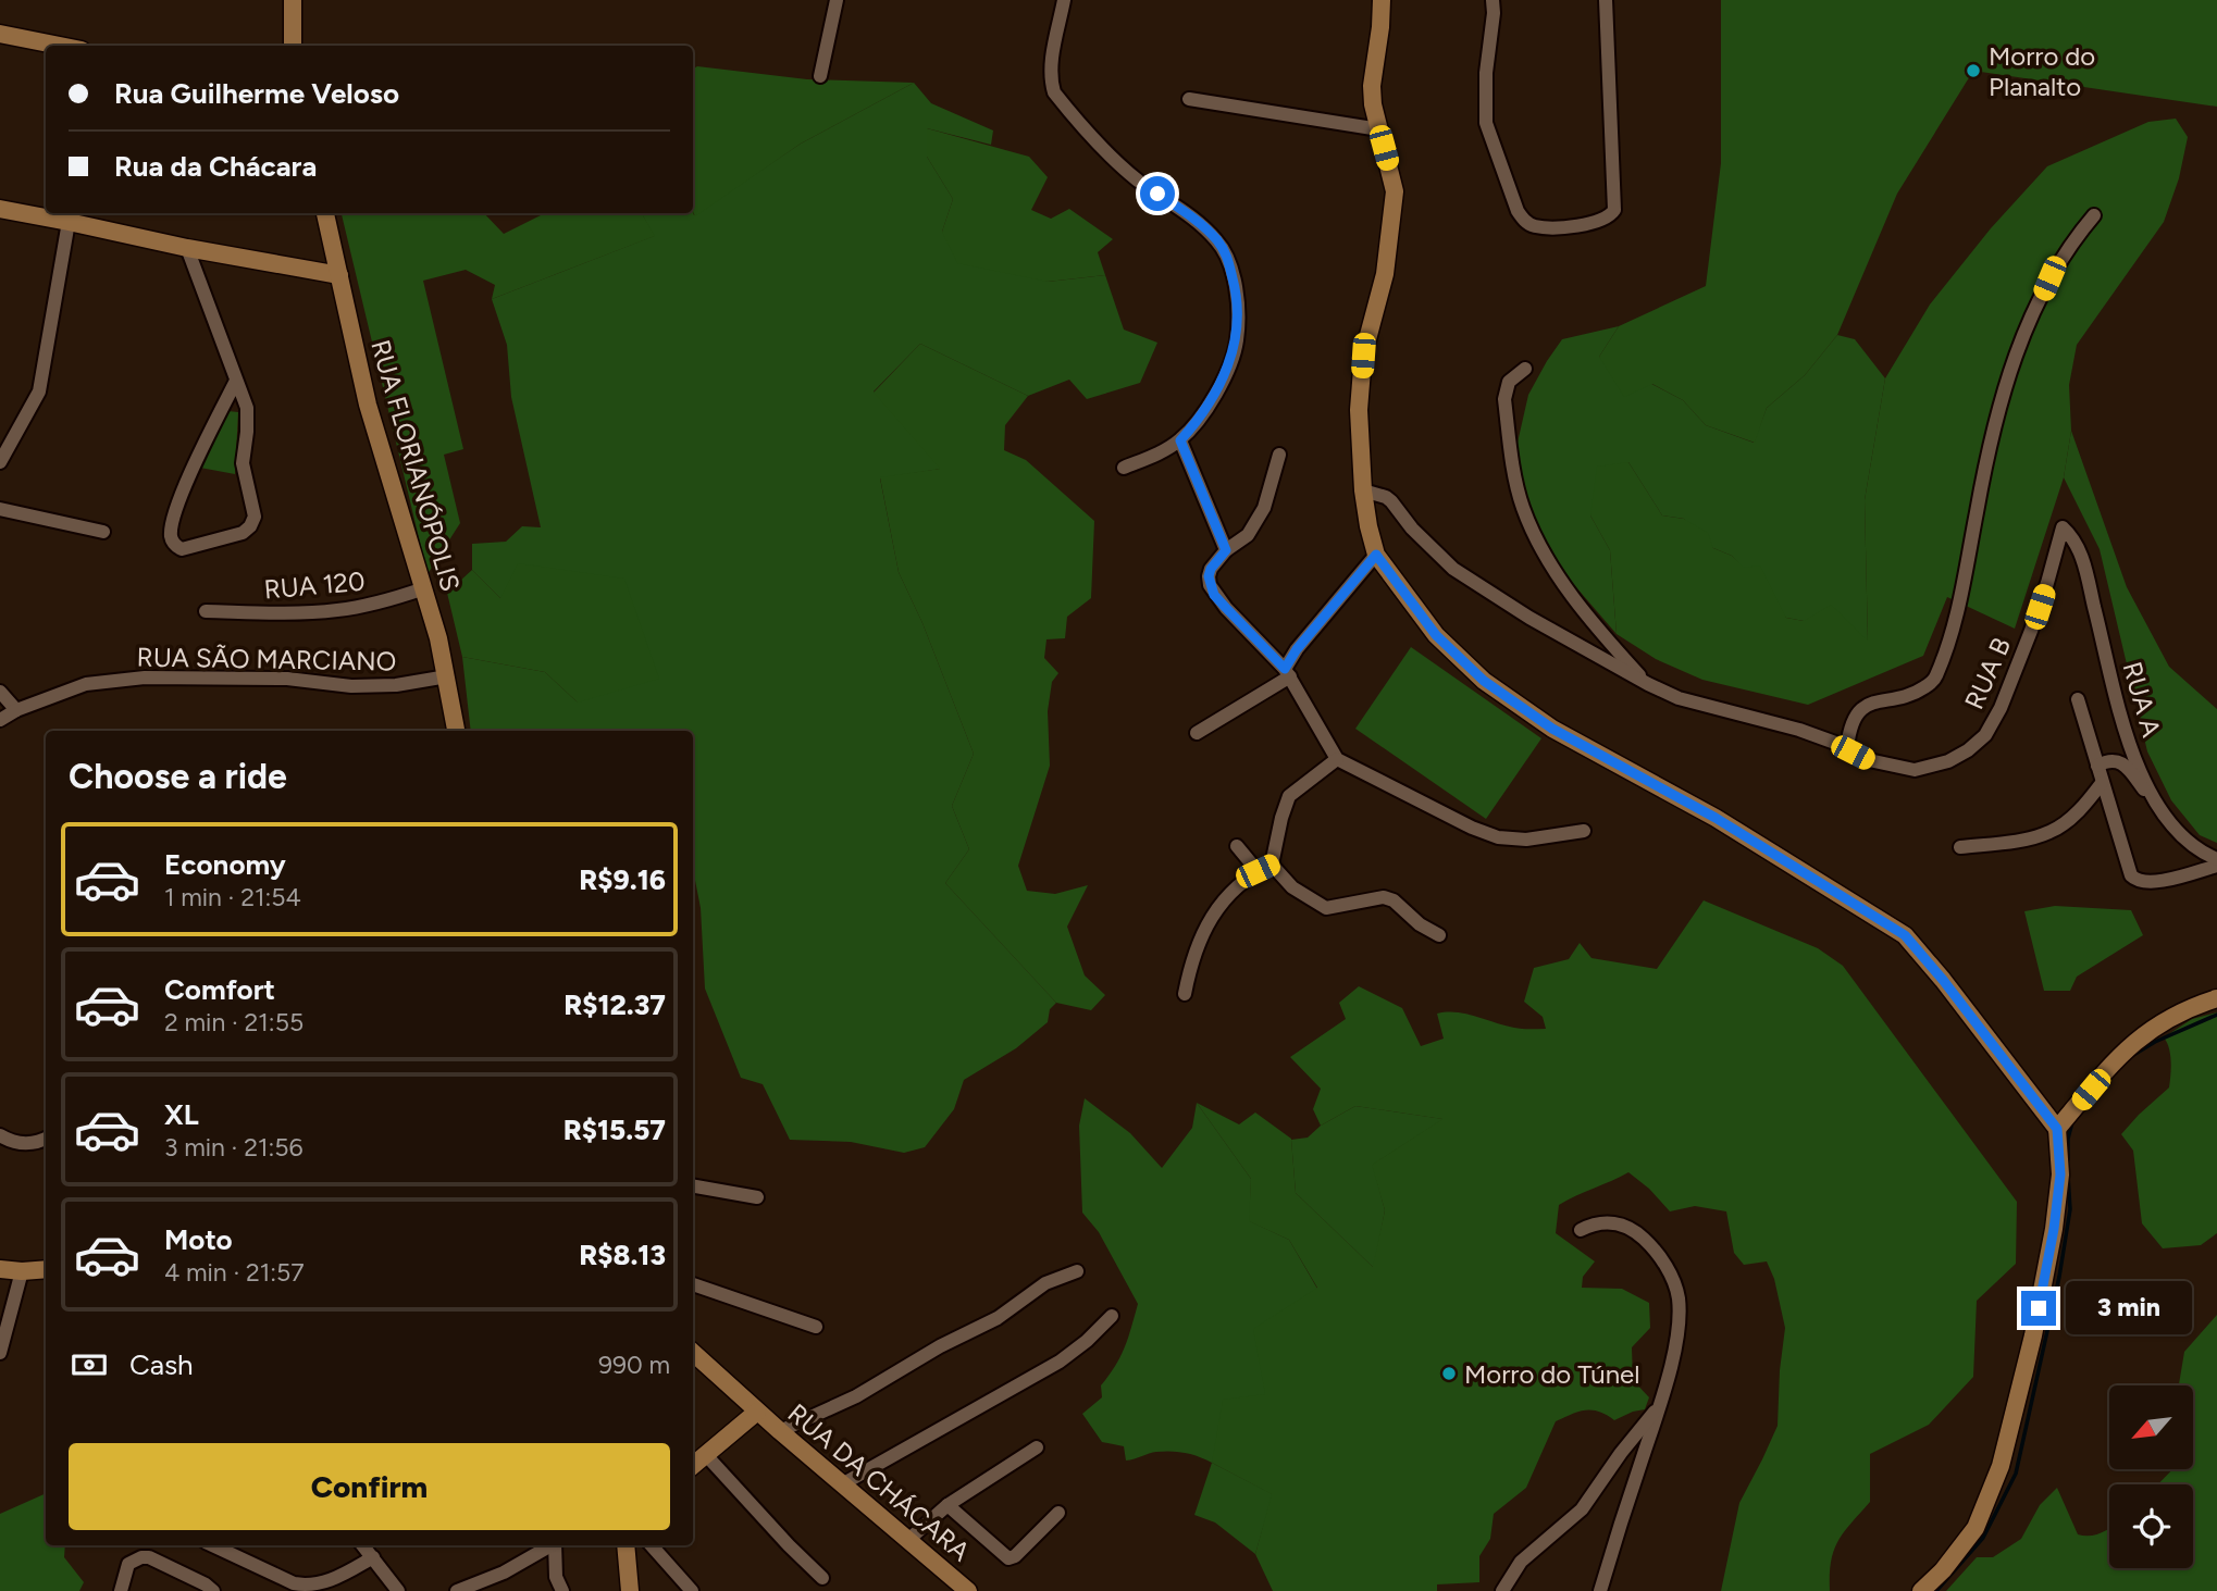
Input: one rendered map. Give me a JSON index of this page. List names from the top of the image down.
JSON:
{
  "streets": {
    "street": [
      "RUA FLORIANÓPOLIS",
      "RUA 120",
      "RUA SÃO MARCIANO",
      "RUA B",
      "RUA A",
      "RUA DA CHÁCARA"
    ]
  },
  "crossings": [
    ["RUA FLORIANÓPOLIS", "RUA 120"],
    ["RUA FLORIANÓPOLIS", "RUA SÃO MARCIANO"],
    ["RUA B", "RUA A"]
  ],
  "places": ["Morro do Planalto", "Morro do Túnel"],
  "north": "bottom left",
  "page": {
    "banner": ["Rua Guilherme Veloso", "Rua da Chácara"],
    "heading": "Choose a ride",
    "list": [
      {
        "name": "Economy",
        "note": "1 min · 21:54",
        "value": "R$9.16"
      },
      {
        "name": "Comfort",
        "note": "2 min · 21:55",
        "value": "R$12.37"
      },
      {
        "name": "XL",
        "note": "3 min · 21:56",
        "value": "R$15.57"
      },
      {
        "name": "Moto",
        "note": "4 min · 21:57",
        "value": "R$8.13"
      }
    ],
    "bubble": "3 min",
    "pay": ["Cash", "990 m"],
    "buttons": "Confirm"
  }
}
